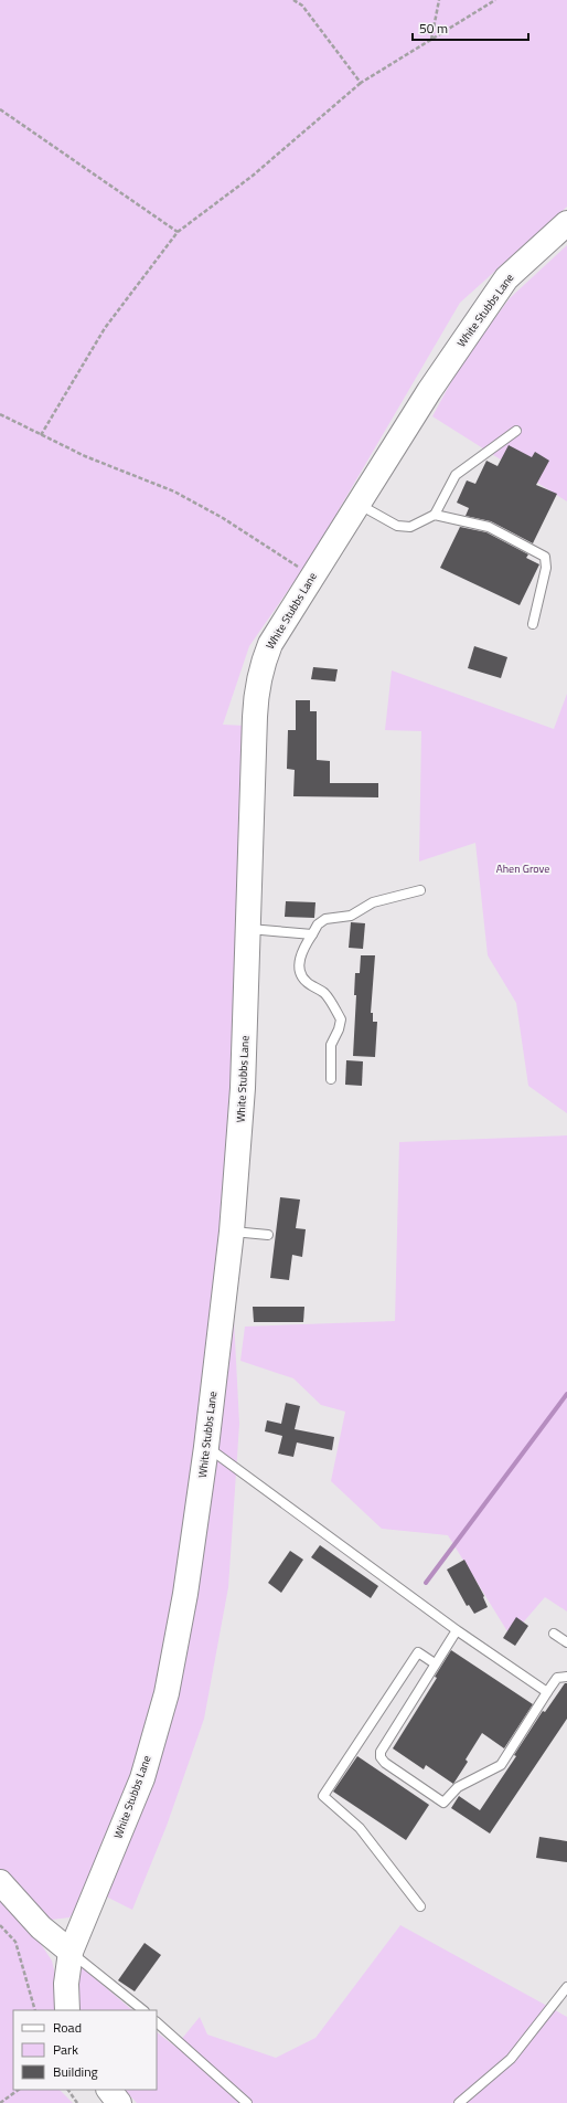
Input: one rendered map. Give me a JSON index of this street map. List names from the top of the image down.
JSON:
{
  "streets": {
    "street": ["White Stubbs Lane"]
  },
  "parks": ["Ahen Grove"],
  "legend": ["Road", "Park", "Building"],
  "scale_bar": "50 m"
}
